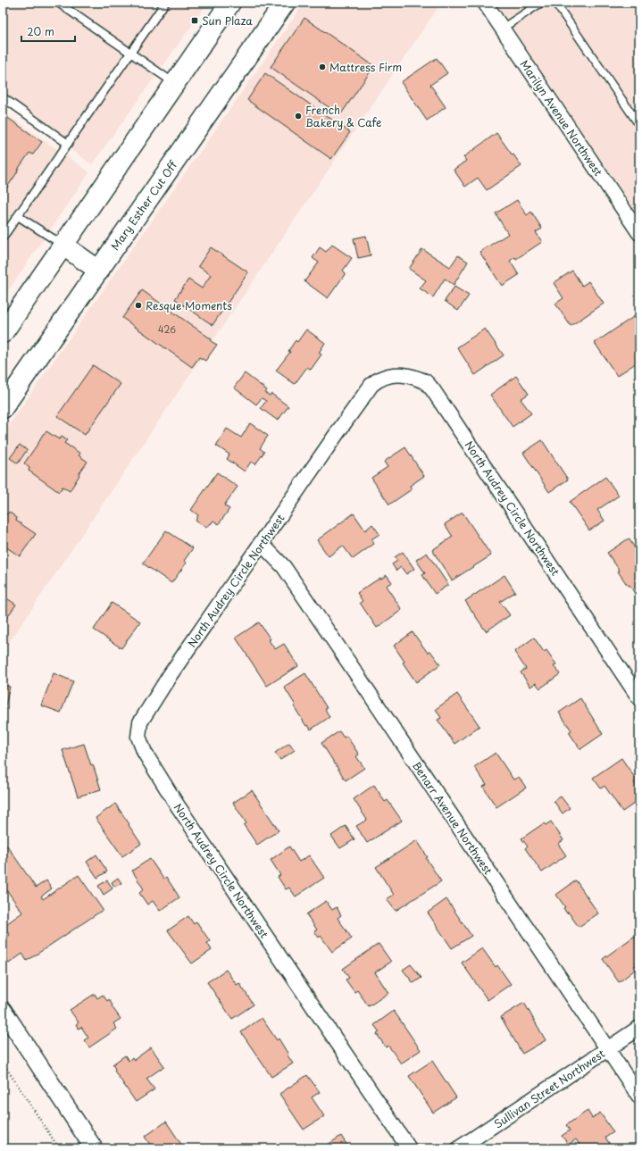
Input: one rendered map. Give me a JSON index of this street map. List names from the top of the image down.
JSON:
{
  "streets": {
    "main road": ["Mary Esther Cut Off"],
    "street": [
      "Marilyn Avenue Northwest",
      "North Audrey Circle Northwest",
      "Benarr Avenue Northwest",
      "Sullivan Street Northwest"
    ]
  },
  "crossings": [
    ["North Audrey Circle Northwest", "Benarr Avenue Northwest"],
    ["Benarr Avenue Northwest", "Sullivan Street Northwest"]
  ],
  "places": {
    "transit": ["Sun Plaza"],
    "other": ["Mattress Firm", "French Bakery & Cafe", "Resque Moments"]
  },
  "house_numbers": ["426"],
  "scale_bar": "20 m"
}
